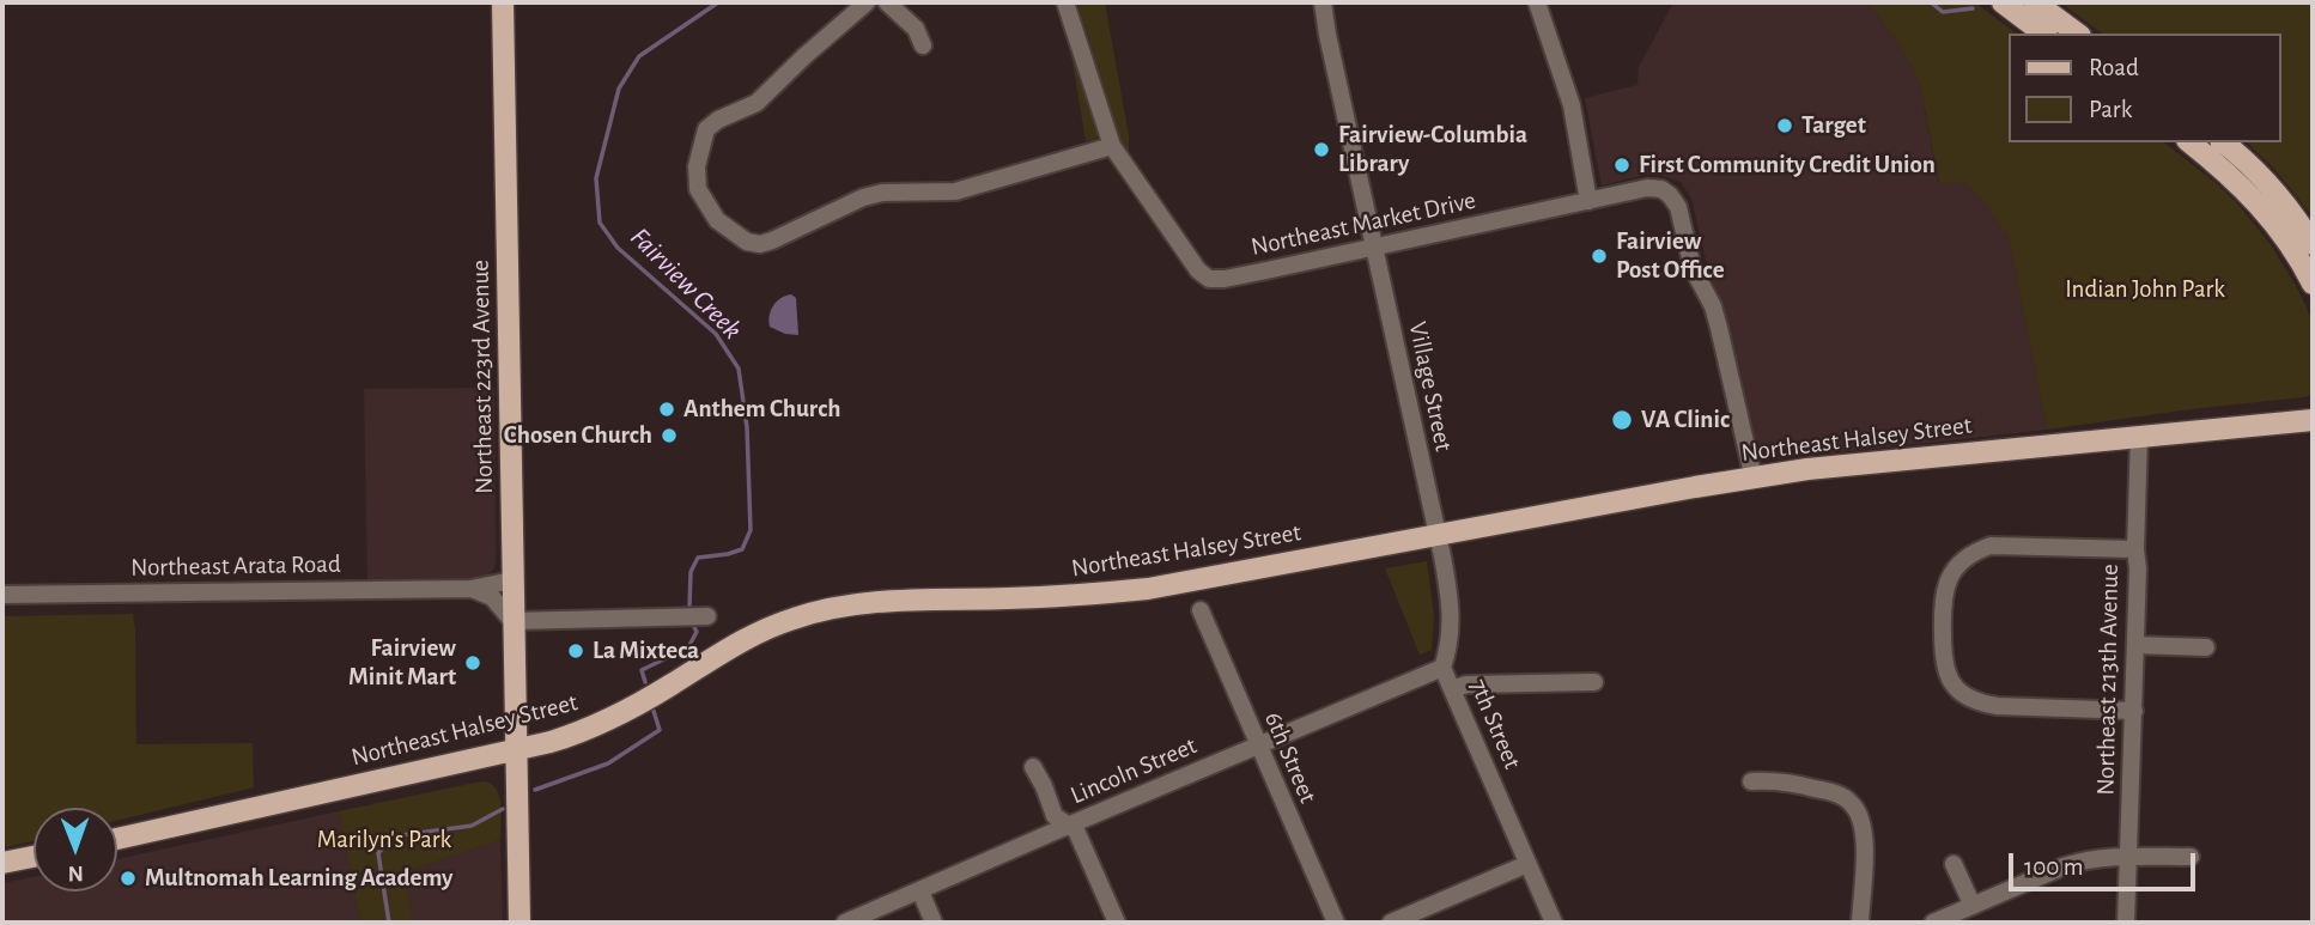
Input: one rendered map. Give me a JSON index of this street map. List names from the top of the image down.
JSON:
{
  "streets": {
    "main road": ["Northeast 223rd Avenue", "Northeast Halsey Street"],
    "street": [
      "Northeast Market Drive",
      "Village Street",
      "Northeast Arata Road",
      "Northeast 213th Avenue",
      "7th Street",
      "6th Street",
      "Lincoln Street"
    ]
  },
  "crossings": [
    ["Northeast Market Drive", "Village Street"],
    ["Northeast Market Drive", "Northeast Halsey Street"],
    ["Northeast 223rd Avenue", "Northeast Halsey Street"],
    ["Northeast 223rd Avenue", "Northeast Arata Road"],
    ["Village Street", "Northeast Halsey Street"],
    ["Village Street", "7th Street"],
    ["Northeast Halsey Street", "Northeast 213th Avenue"],
    ["Northeast Halsey Street", "7th Street"],
    ["7th Street", "Lincoln Street"],
    ["6th Street", "Lincoln Street"]
  ],
  "water": ["Fairview Creek"],
  "parks": ["Indian John Park", "Marilyn's Park"],
  "places": [
    "Target",
    "Fairview-Columbia Library",
    "First Community Credit Union",
    "Fairview Post Office",
    "Anthem Church",
    "VA Clinic",
    "Chosen Church",
    "La Mixteca",
    "Fairview Minit Mart",
    "Multnomah Learning Academy"
  ],
  "legend": ["Road", "Park"],
  "scale_bar": "100 m",
  "north": "bottom"
}
